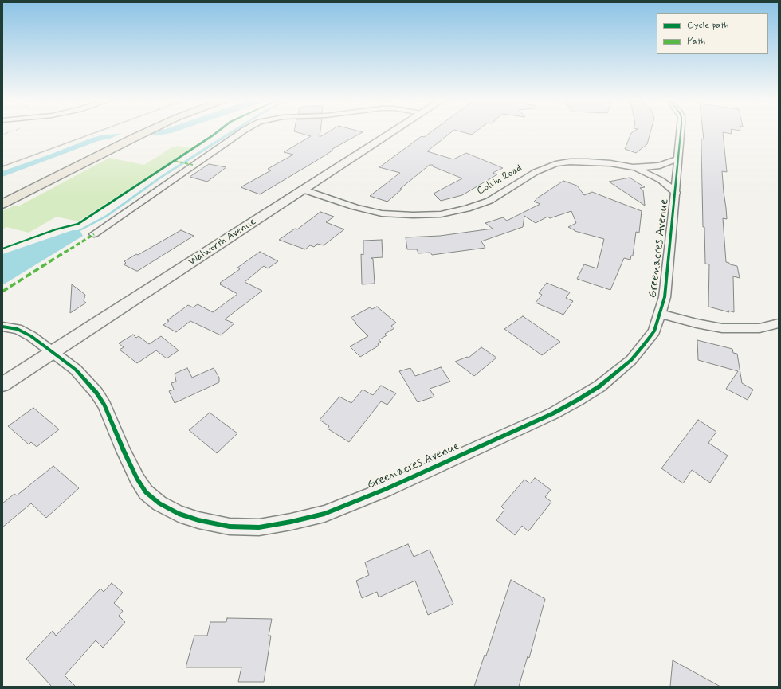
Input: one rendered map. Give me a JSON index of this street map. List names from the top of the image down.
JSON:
{
  "streets": {
    "street": ["Colvin Road", "Walworth Avenue", "Greenacres Avenue"]
  },
  "crossings": [
    ["Colvin Road", "Walworth Avenue"],
    ["Colvin Road", "Greenacres Avenue"],
    ["Walworth Avenue", "Greenacres Avenue"]
  ],
  "legend": ["Cycle path", "Path"]
}
